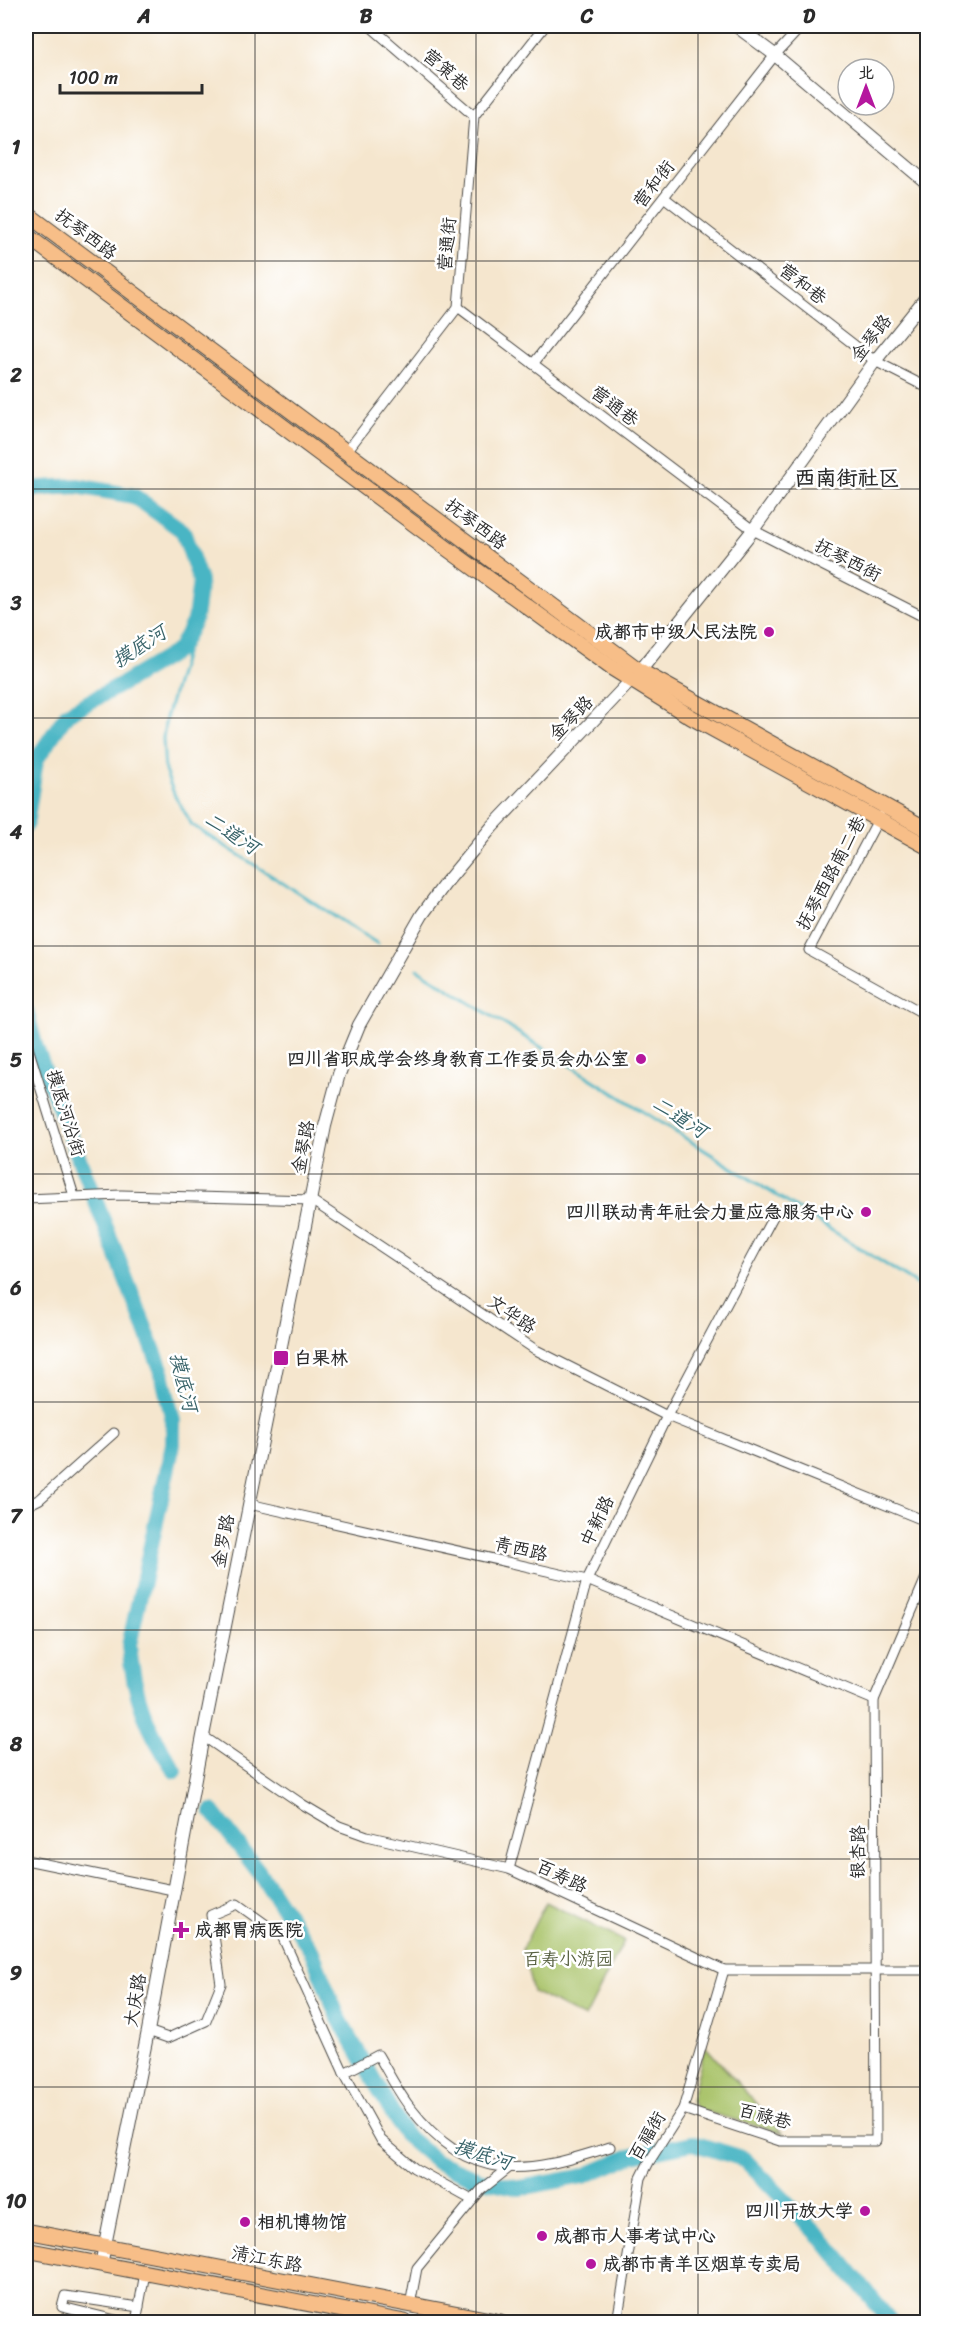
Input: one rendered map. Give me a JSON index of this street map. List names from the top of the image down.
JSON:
{
  "streets": {
    "main road": ["抚琴西路", "清江东路"],
    "street": [
      "营策巷",
      "营和街",
      "营通街",
      "营和巷",
      "金琴路",
      "营通巷",
      "抚琴西街",
      "抚琴西路南二巷",
      "摸底河沿街",
      "文华路",
      "中新路",
      "金罗路",
      "青西路",
      "银杏路",
      "百寿路",
      "大庆路",
      "百禄巷",
      "百福街"
    ]
  },
  "crossings": [
    ["营策巷", "营通街"],
    ["营和街", "营和巷"],
    ["营和街", "营通巷"],
    ["抚琴西路", "金琴路"],
    ["抚琴西路", "抚琴西路南二巷"],
    ["营通街", "营通巷"],
    ["营和巷", "金琴路"],
    ["金琴路", "营通巷"],
    ["金琴路", "抚琴西街"],
    ["金琴路", "文华路"],
    ["金琴路", "金罗路"],
    ["营通巷", "抚琴西街"],
    ["文华路", "中新路"],
    ["文华路", "金罗路"],
    ["中新路", "青西路"],
    ["中新路", "百寿路"],
    ["金罗路", "青西路"],
    ["金罗路", "百寿路"],
    ["金罗路", "大庆路"],
    ["青西路", "银杏路"],
    ["银杏路", "百寿路"],
    ["银杏路", "百禄巷"],
    ["百寿路", "百福街"],
    ["大庆路", "清江东路"],
    ["百禄巷", "百福街"]
  ],
  "districts": ["西南街社区"],
  "water": ["摸底河", "二道河"],
  "parks": ["百寿小游园"],
  "places": {
    "other": [
      "成都市中级人民法院",
      "四川省职成学会终身教育工作委员会办公室",
      "四川联动青年社会力量应急服务中心",
      "四川开放大学",
      "相机博物馆",
      "成都市人事考试中心",
      "成都市青羊区烟草专卖局"
    ],
    "transit": ["白果林"],
    "health": ["成都胃病医院"]
  },
  "scale_bar": "100 m",
  "north": "top",
  "grid": {
    "columns": [
      "A",
      "B",
      "C",
      "D"
    ],
    "rows": [
      "1",
      "2",
      "3",
      "4",
      "5",
      "6",
      "7",
      "8",
      "9",
      "10"
    ]
  }
}
